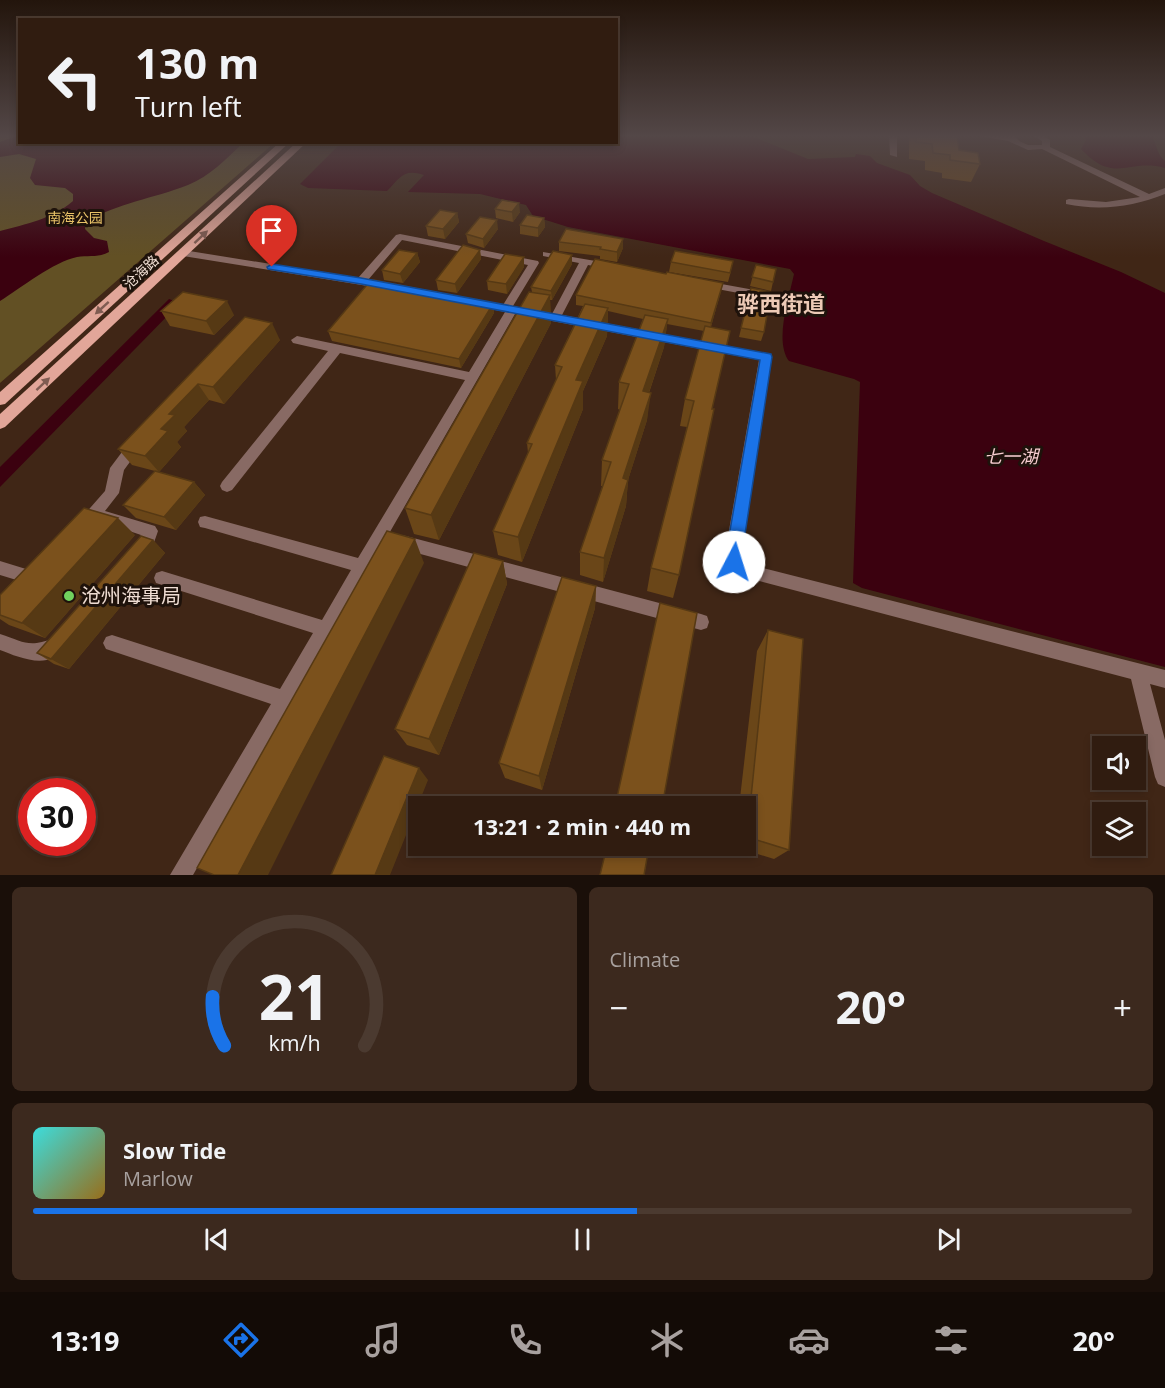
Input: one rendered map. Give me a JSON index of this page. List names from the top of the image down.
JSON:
{
  "streets": {
    "main road": ["沧海路"]
  },
  "districts": ["骅西街道"],
  "water": ["七一湖"],
  "parks": ["南海公园"],
  "places": ["沧州海事局"],
  "page": {
    "turn": ["130 m", "Turn left"],
    "limit": "30",
    "trip": "13:21 · 2 min · 440 m",
    "tile": "Climate",
    "heat": ["−", "20°", "+"],
    "song": ["Slow Tide", "Marlow"],
    "tabs": ["13:19", "20°"],
    "gauge": ["21", "km/h"]
  }
}
